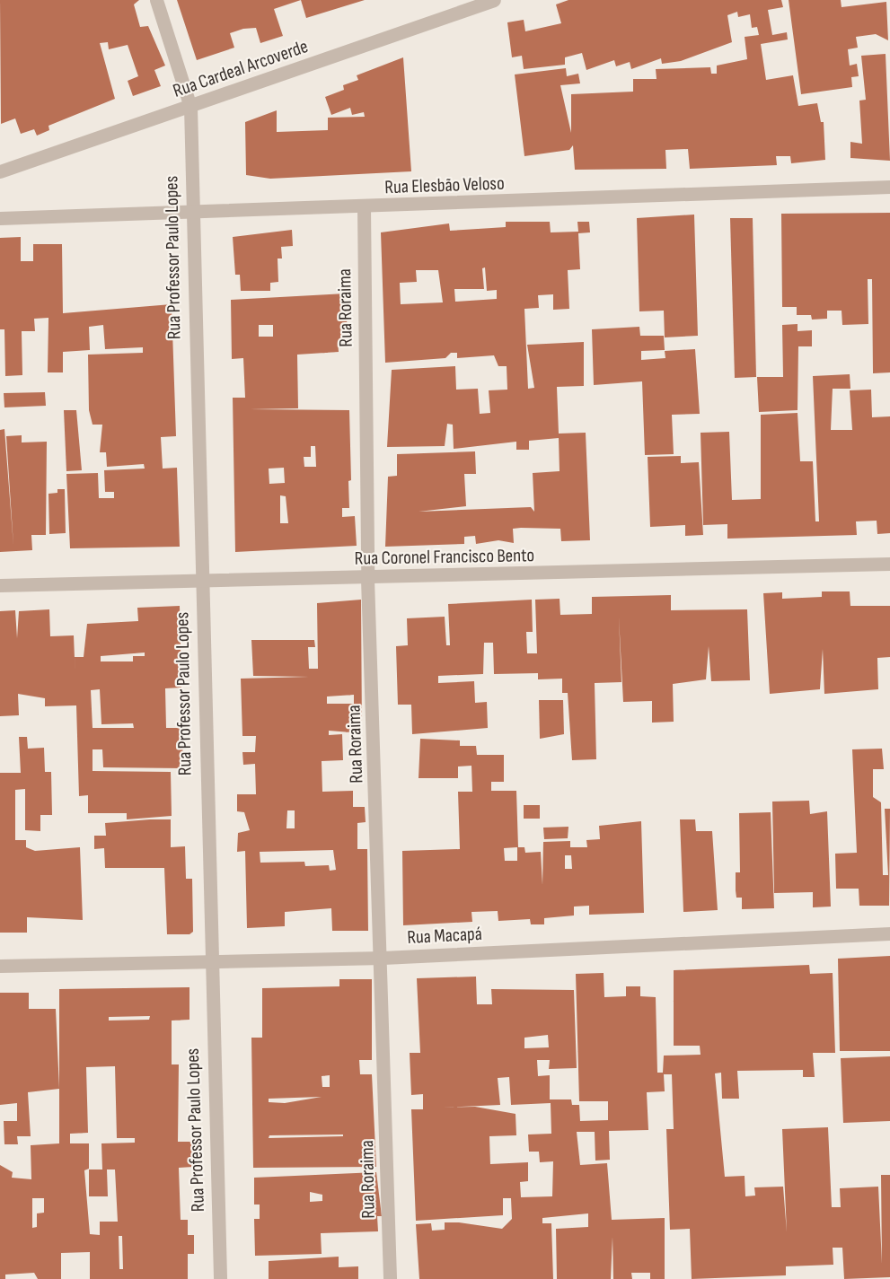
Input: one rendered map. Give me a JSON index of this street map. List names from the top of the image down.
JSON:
{
  "streets": {
    "street": [
      "Rua Cardeal Arcoverde",
      "Rua Elesbão Veloso",
      "Rua Professor Paulo Lopes",
      "Rua Roraima",
      "Rua Coronel Francisco Bento",
      "Rua Macapá"
    ]
  },
  "crossings": [
    ["Rua Cardeal Arcoverde", "Rua Professor Paulo Lopes"],
    ["Rua Elesbão Veloso", "Rua Professor Paulo Lopes"],
    ["Rua Elesbão Veloso", "Rua Roraima"],
    ["Rua Professor Paulo Lopes", "Rua Coronel Francisco Bento"],
    ["Rua Professor Paulo Lopes", "Rua Macapá"],
    ["Rua Roraima", "Rua Coronel Francisco Bento"],
    ["Rua Roraima", "Rua Macapá"]
  ]
}
